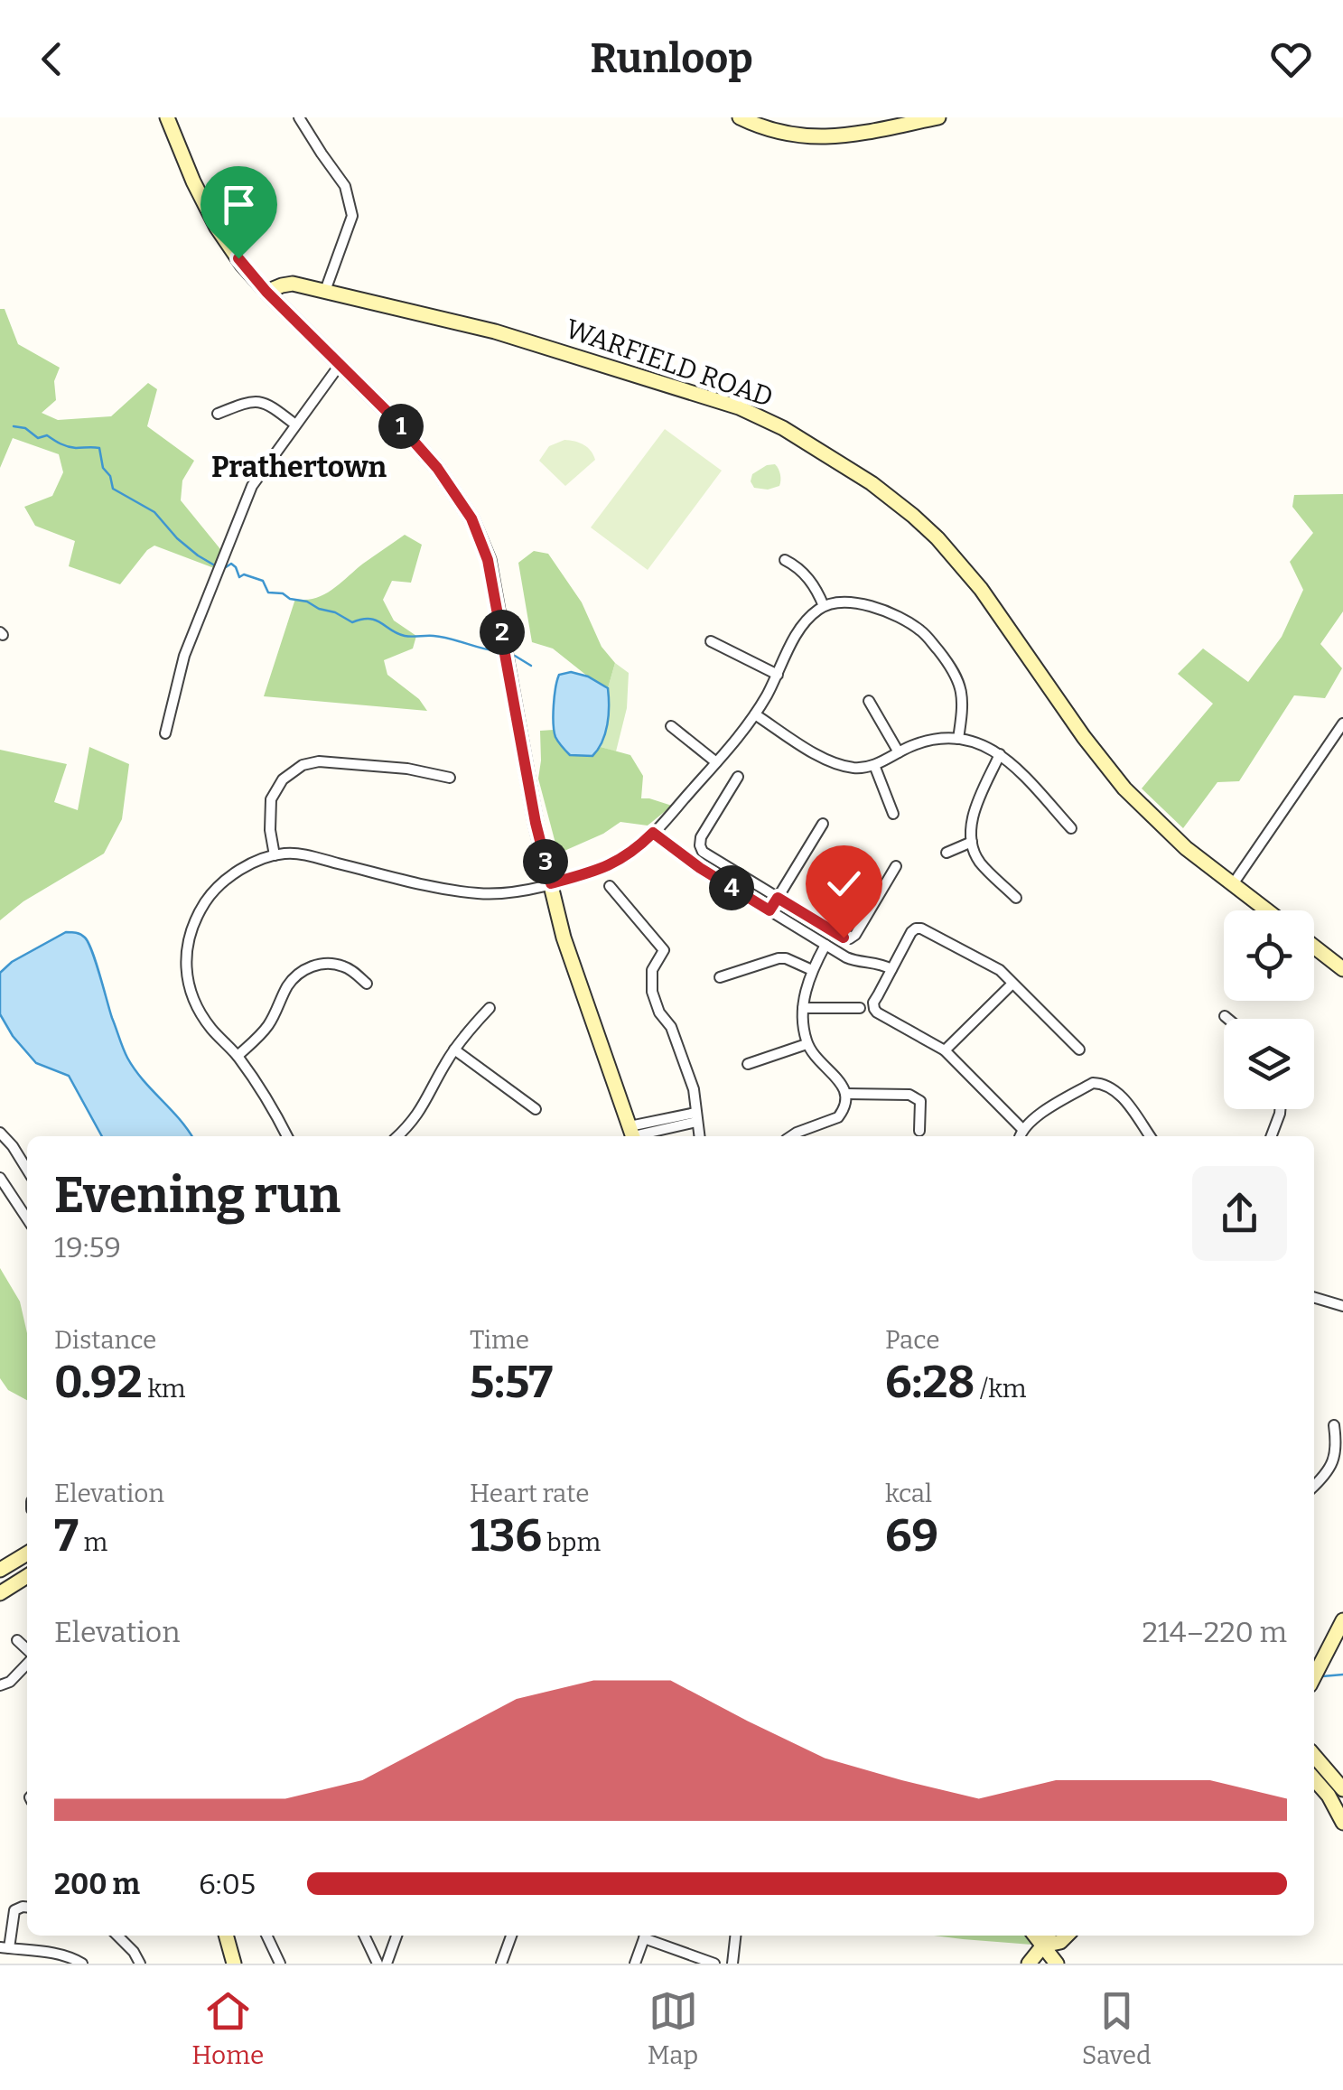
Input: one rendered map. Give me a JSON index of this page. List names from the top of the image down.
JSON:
{
  "streets": {
    "street": ["WARFIELD ROAD"]
  },
  "districts": ["Prathertown"],
  "page": {
    "header": "Runloop",
    "pins": [
      "1",
      "2",
      "3",
      "4"
    ],
    "heading": ["Evening run", "19:59"],
    "stats": [
      ["Distance", "0.92 km"],
      ["Time", "5:57"],
      ["Pace", "6:28 /km"],
      ["Elevation", "7 m"],
      ["Heart rate", "136 bpm"],
      ["kcal", "69"]
    ],
    "chart": ["Elevation", "214–220 m"],
    "list": [
      {
        "name": "200 m",
        "note": "6:05"
      }
    ],
    "tabs": ["Home", "Map", "Saved"]
  }
}
